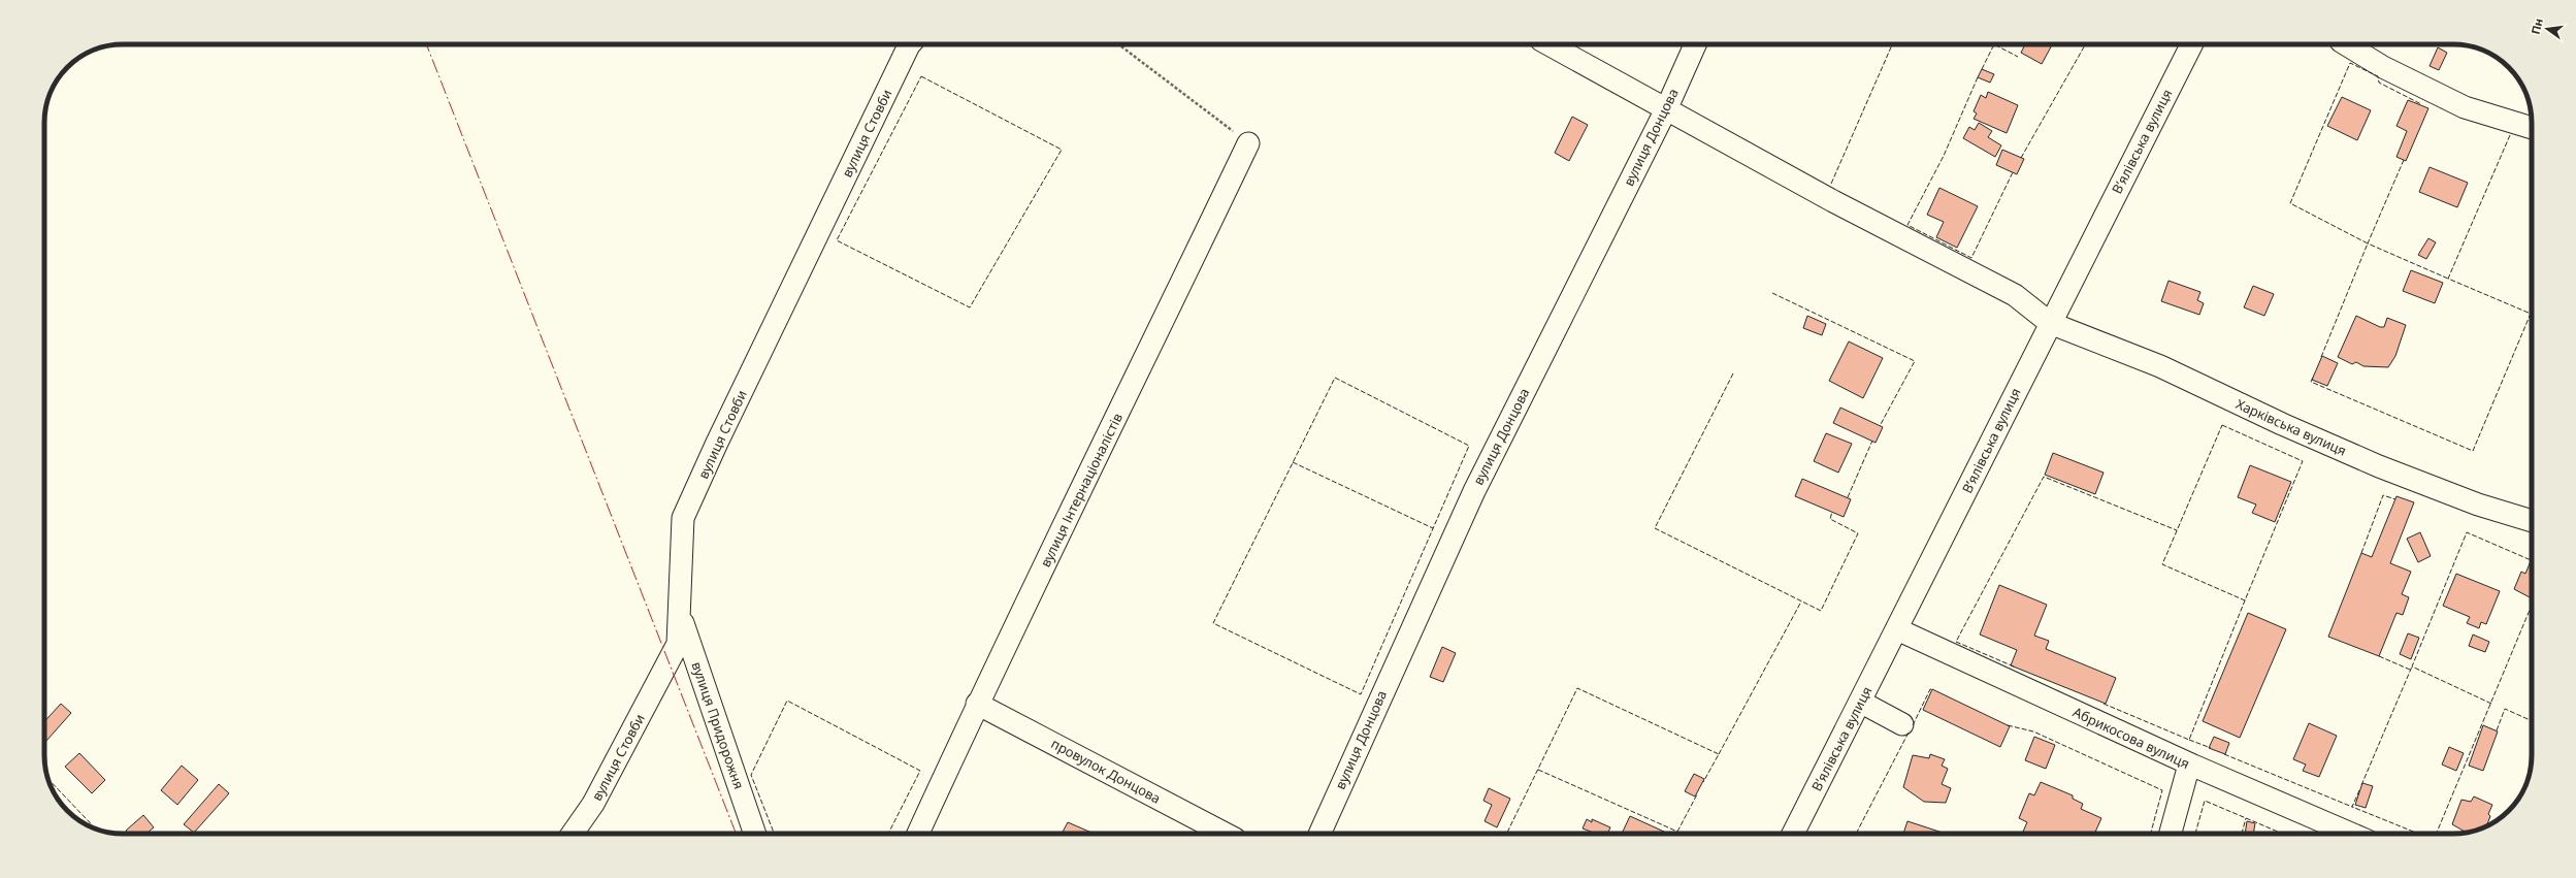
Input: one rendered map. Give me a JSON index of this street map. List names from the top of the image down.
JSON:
{
  "streets": {
    "street": [
      "вулиця Стовби",
      "вулиця Донцова",
      "В’ялівська вулиця",
      "Харківська вулиця",
      "вулиця Інтернаціоналістів",
      "вулиця Придорожня",
      "Абрикосова вулиця",
      "провулок Донцова"
    ]
  },
  "crossings": [
    ["вулиця Стовби", "вулиця Придорожня"],
    ["вулиця Донцова", "Харківська вулиця"],
    ["В’ялівська вулиця", "Харківська вулиця"],
    ["В’ялівська вулиця", "Абрикосова вулиця"],
    ["вулиця Інтернаціоналістів", "провулок Донцова"]
  ],
  "north": "left"
}
